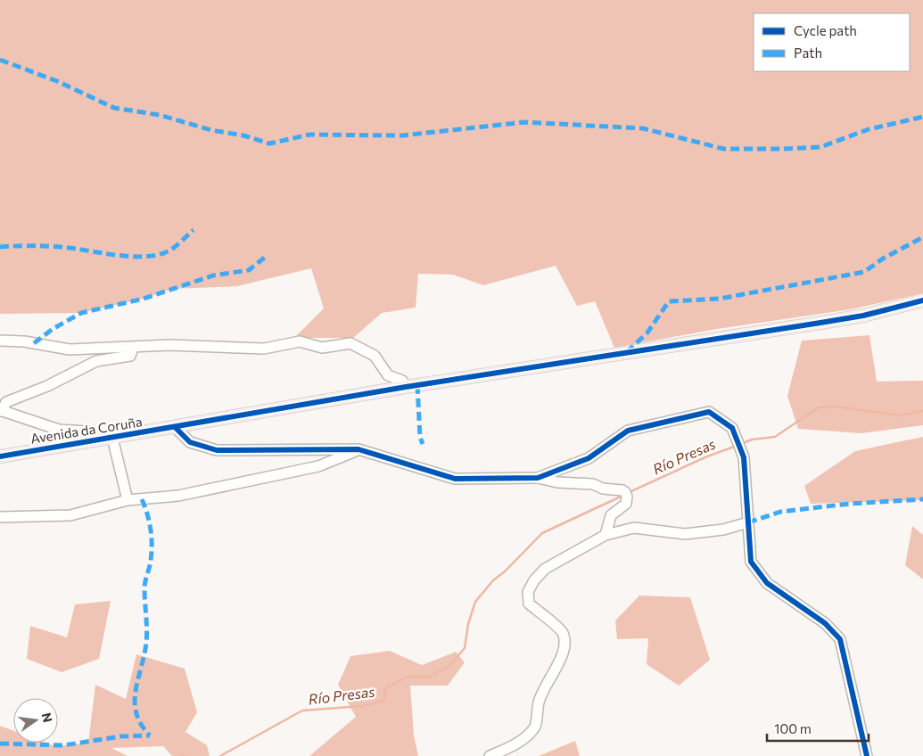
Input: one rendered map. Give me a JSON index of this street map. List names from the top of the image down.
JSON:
{
  "streets": {
    "main road": ["Avenida da Coruña"]
  },
  "water": ["Río Presas"],
  "legend": ["Cycle path", "Path"],
  "scale_bar": "100 m",
  "north": "right"
}
